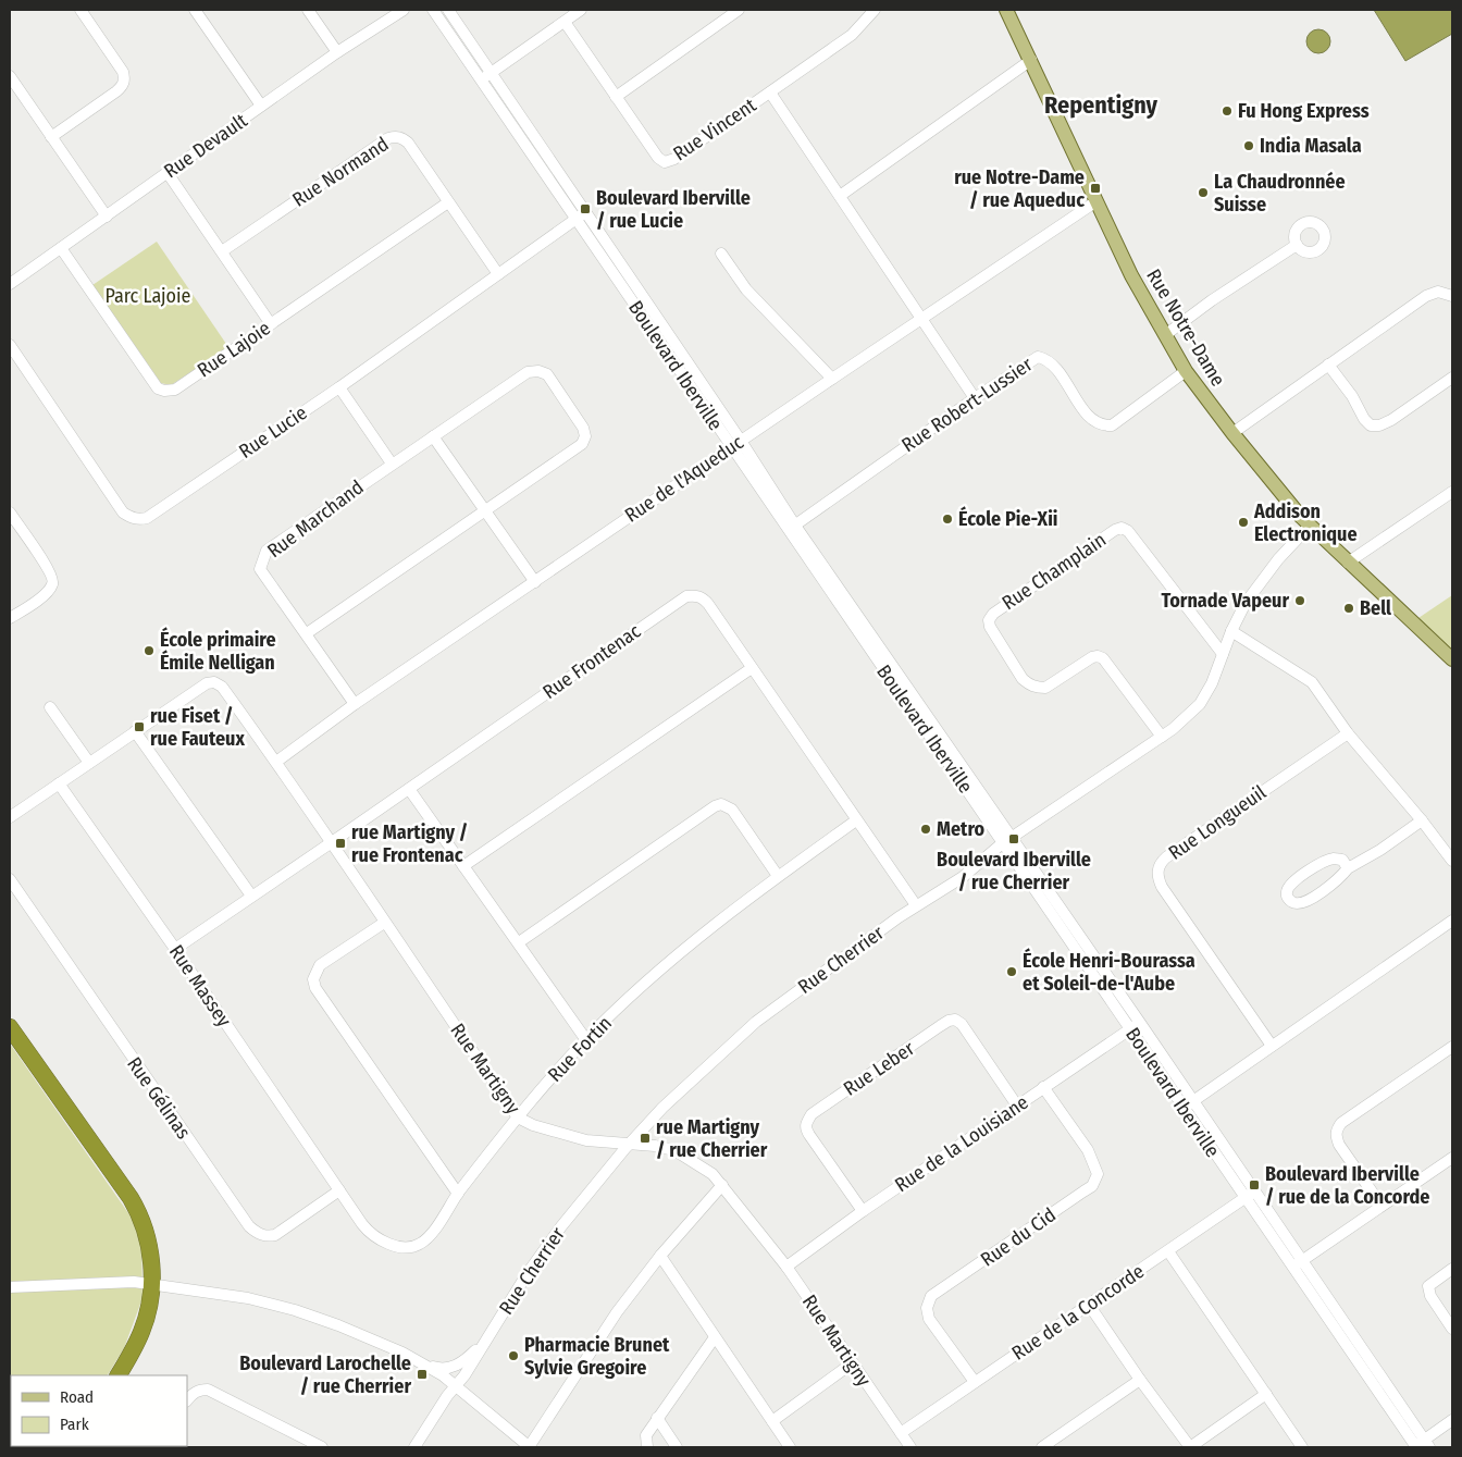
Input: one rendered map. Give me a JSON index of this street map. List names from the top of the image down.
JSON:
{
  "streets": {
    "main road": ["Rue Notre-Dame"],
    "street": [
      "Rue Vincent",
      "Rue Devault",
      "Rue Normand",
      "Rue Lajoie",
      "Boulevard Iberville",
      "Rue Robert-Lussier",
      "Rue Lucie",
      "Rue de l'Aqueduc",
      "Rue Marchand",
      "Rue Champlain",
      "Rue Frontenac",
      "Rue Longueuil",
      "Rue Cherrier",
      "Rue Massey",
      "Rue Fortin",
      "Rue Martigny",
      "Rue Leber",
      "Rue Gélinas",
      "Rue de la Louisiane",
      "Rue du Cid",
      "Rue de la Concorde"
    ]
  },
  "crossings": [
    ["Rue Devault", "Rue Lajoie"],
    ["Rue Normand", "Rue Lajoie"],
    ["Rue Normand", "Rue Lucie"],
    ["Rue Notre-Dame", "Rue Robert-Lussier"],
    ["Rue Notre-Dame", "Rue de l'Aqueduc"],
    ["Rue Notre-Dame", "Rue Cherrier"],
    ["Boulevard Iberville", "Rue Robert-Lussier"],
    ["Boulevard Iberville", "Rue Lucie"],
    ["Boulevard Iberville", "Rue de l'Aqueduc"],
    ["Boulevard Iberville", "Rue Cherrier"],
    ["Boulevard Iberville", "Rue de la Louisiane"],
    ["Boulevard Iberville", "Rue de la Concorde"],
    ["Rue de l'Aqueduc", "Rue Marchand"],
    ["Rue de l'Aqueduc", "Rue Martigny"],
    ["Rue Champlain", "Rue Cherrier"],
    ["Rue Frontenac", "Rue Cherrier"],
    ["Rue Frontenac", "Rue Massey"],
    ["Rue Frontenac", "Rue Fortin"],
    ["Rue Frontenac", "Rue Martigny"],
    ["Rue Cherrier", "Rue Martigny"],
    ["Rue Massey", "Rue Fortin"],
    ["Rue Massey", "Rue Gélinas"],
    ["Rue Fortin", "Rue Martigny"],
    ["Rue Fortin", "Rue Gélinas"],
    ["Rue Martigny", "Rue de la Louisiane"],
    ["Rue Martigny", "Rue de la Concorde"],
    ["Rue Leber", "Rue de la Louisiane"],
    ["Rue de la Louisiane", "Rue du Cid"],
    ["Rue du Cid", "Rue de la Concorde"]
  ],
  "districts": ["Repentigny"],
  "parks": ["Parc Lajoie"],
  "places": {
    "other": [
      "Fu Hong Express",
      "India Masala",
      "La Chaudronnée Suisse",
      "École Pie-Xii",
      "Addison Electronique",
      "Tornade Vapeur",
      "Bell",
      "École primaire Émile Nelligan",
      "Metro",
      "École Henri-Bourassa et Soleil-de-l'Aube",
      "Pharmacie Brunet Sylvie Gregoire"
    ],
    "transit": [
      "rue Notre-Dame / rue Aqueduc",
      "Boulevard Iberville / rue Lucie",
      "rue Fiset / rue Fauteux",
      "Boulevard Iberville / rue Cherrier",
      "rue Martigny / rue Frontenac",
      "rue Martigny / rue Cherrier",
      "Boulevard Iberville / rue de la Concorde",
      "Boulevard Larochelle / rue Cherrier"
    ]
  },
  "legend": ["Road", "Park"]
}
